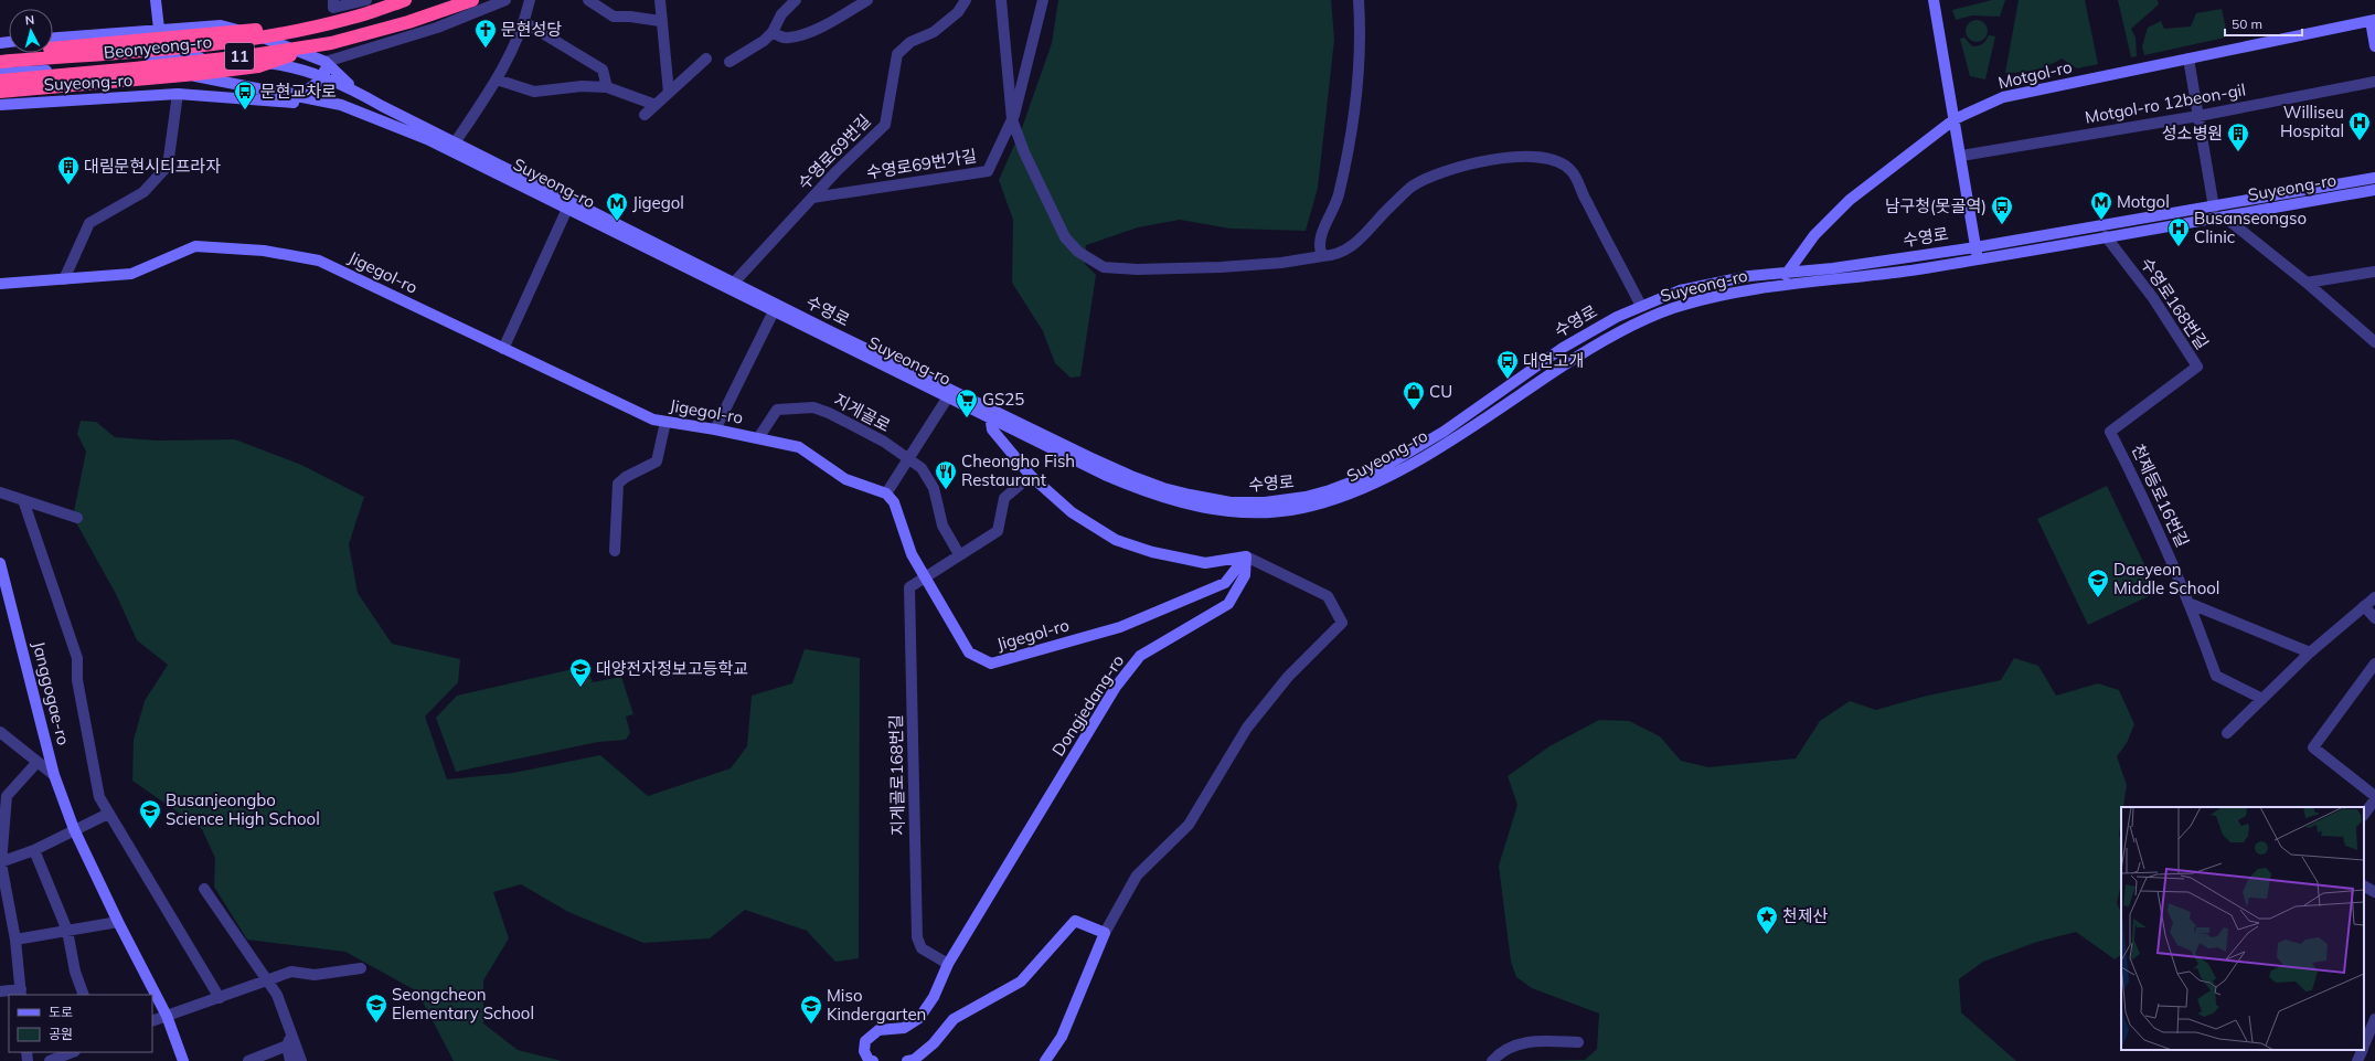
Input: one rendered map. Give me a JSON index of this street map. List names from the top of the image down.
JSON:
{
  "streets": {
    "highway": ["Beonyeong-ro", "11"],
    "main road": [
      "Motgol-ro",
      "Suyeong-ro",
      "수영로",
      "Jigegol-ro",
      "Janggogae-ro",
      "Dongjedang-ro"
    ],
    "street": [
      "Motgol-ro 12beon-gil",
      "수영로69번길",
      "수영로69번가길",
      "수영로168번길",
      "지게골로",
      "천제등로16번길",
      "지게골로168번길"
    ]
  },
  "crossings": [
    ["Motgol-ro", "Suyeong-ro"],
    ["Motgol-ro", "수영로"],
    ["Suyeong-ro", "수영로69번길"],
    ["Suyeong-ro", "수영로"],
    ["Suyeong-ro", "수영로168번길"],
    ["수영로69번길", "수영로69번가길"],
    ["수영로69번길", "수영로"],
    ["Jigegol-ro", "지게골로"],
    ["Jigegol-ro", "Dongjedang-ro"],
    ["Jigegol-ro", "지게골로168번길"],
    ["수영로168번길", "천제등로16번길"],
    ["Dongjedang-ro", "지게골로168번길"]
  ],
  "places": {
    "church": ["문현성당"],
    "bus stop": ["문현교차로", "남구청(못골역)", "대연고개"],
    "hospital": ["Williseu Hospital", "Busanseongso Clinic"],
    "building": ["성소병원", "대림문현시티프라자"],
    "metro station": ["Motgol", "Jigegol"],
    "shop": ["CU"],
    "supermarket": ["GS25"],
    "restaurant": ["Cheongho Fish Restaurant"],
    "school or university": [
      "Daeyeon Middle School",
      "대양전자정보고등학교",
      "Busanjeongbo Science High School",
      "Seongcheon Elementary School",
      "Miso Kindergarten"
    ],
    "place": ["천제산"]
  },
  "legend": ["도로", "공원"],
  "scale_bar": "50 m",
  "north": "top"
}
